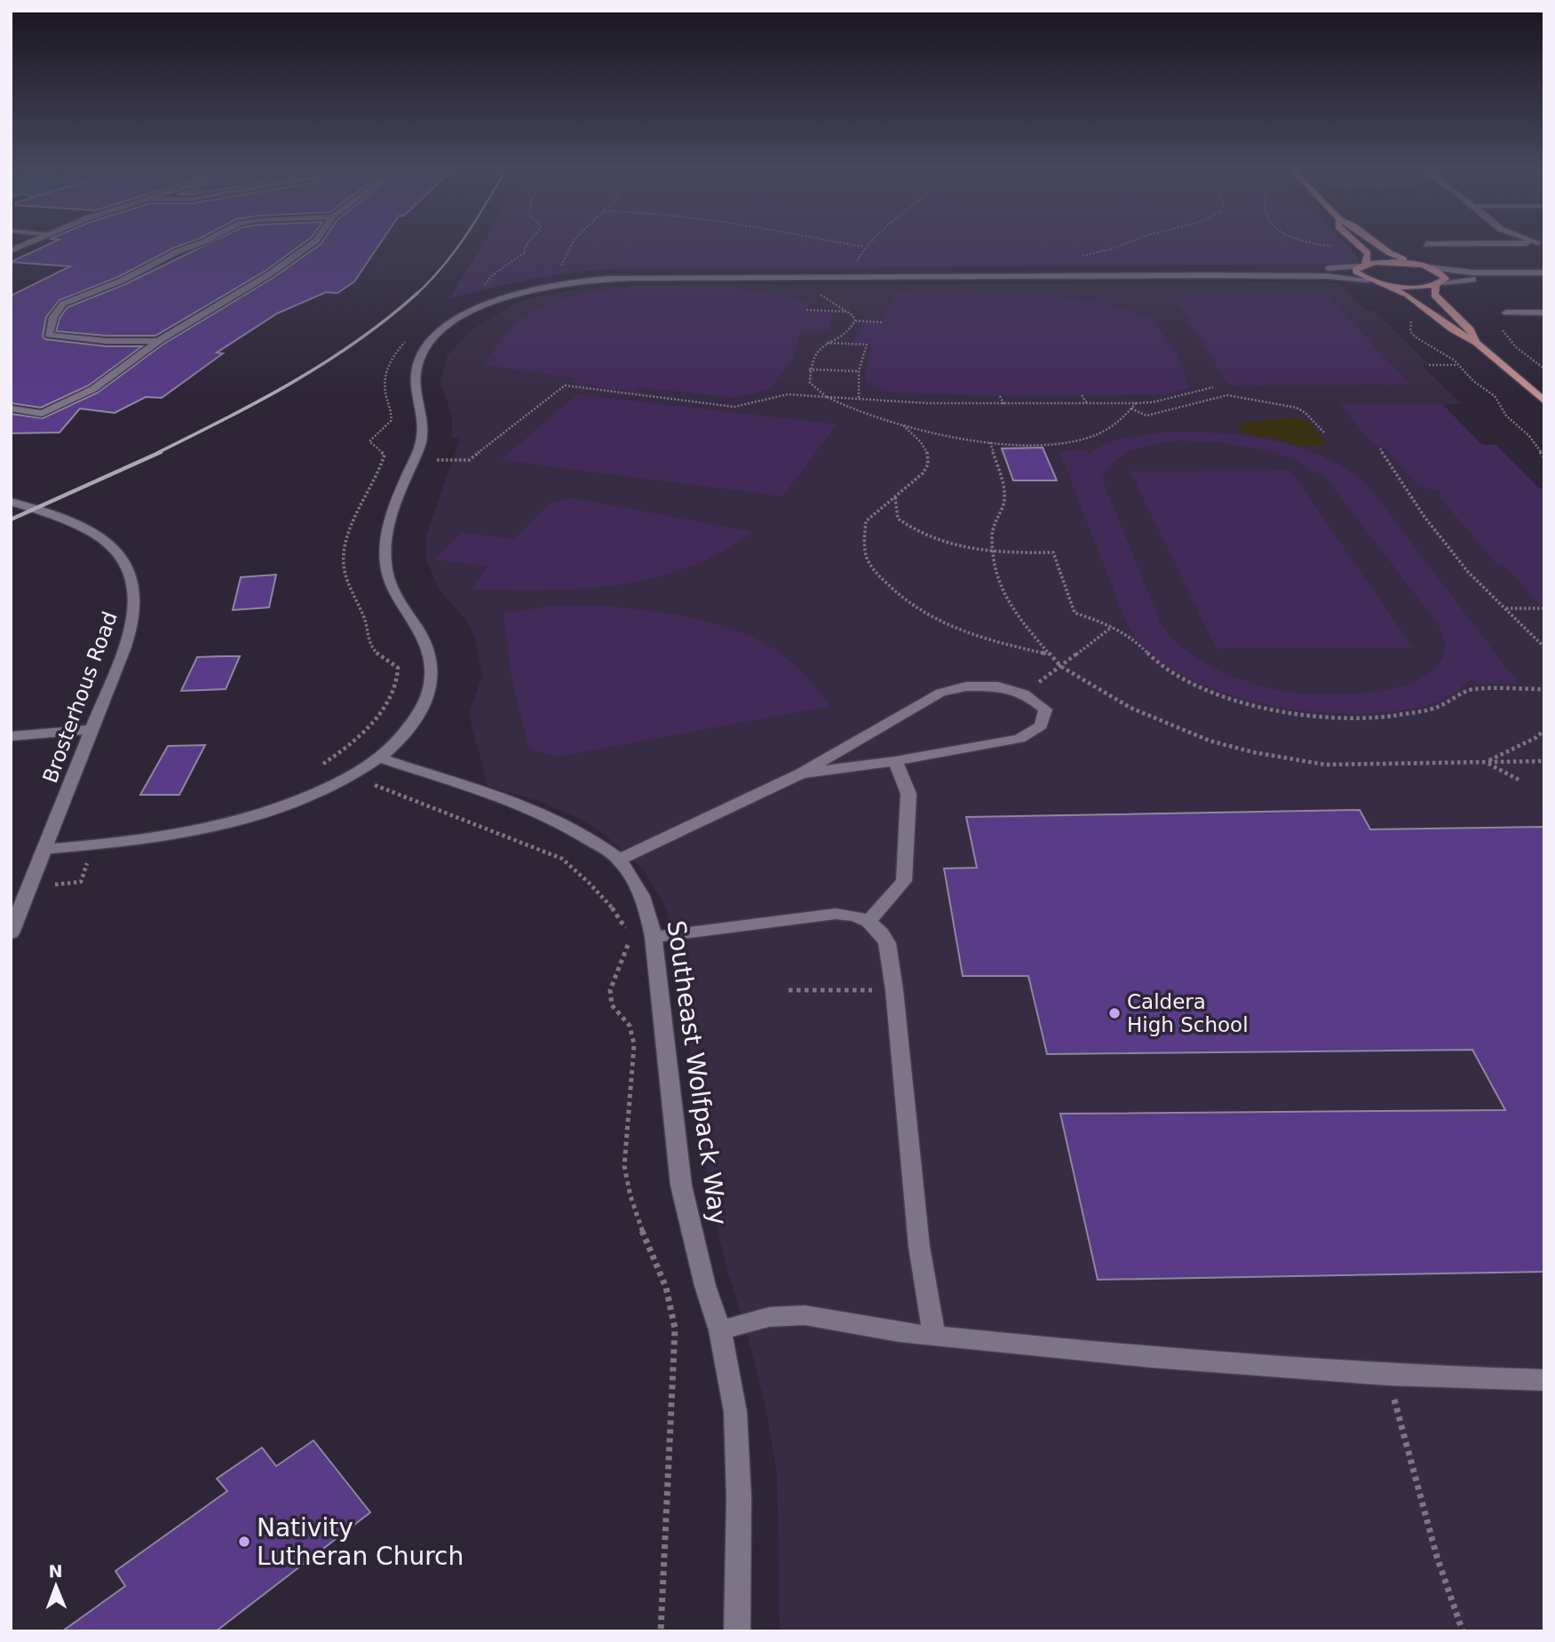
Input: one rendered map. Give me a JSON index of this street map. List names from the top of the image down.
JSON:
{
  "streets": {
    "street": ["Brosterhous Road", "Southeast Wolfpack Way"]
  },
  "places": ["Caldera High School", "Nativity Lutheran Church"],
  "north": "top"
}
